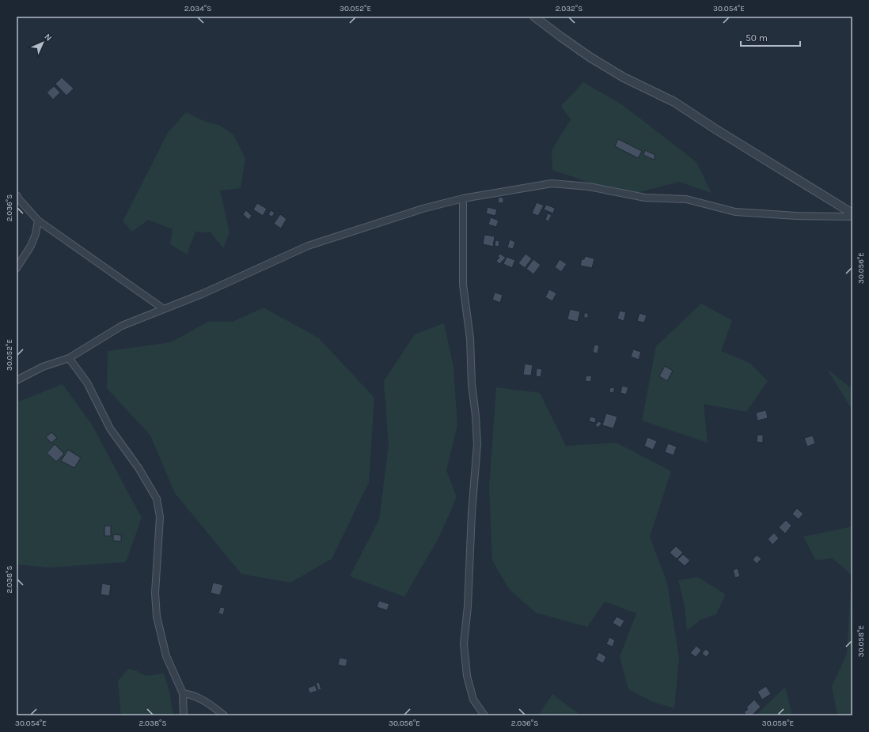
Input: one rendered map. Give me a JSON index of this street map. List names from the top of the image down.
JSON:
{
  "scale_bar": "50 m",
  "north": "top right",
  "coordinates": [
    "2.034°S",
    "30.052°E",
    "2.032°S",
    "30.054°E",
    "2.036°S",
    "30.056°E",
    "2.038°S",
    "30.058°E"
  ]
}
